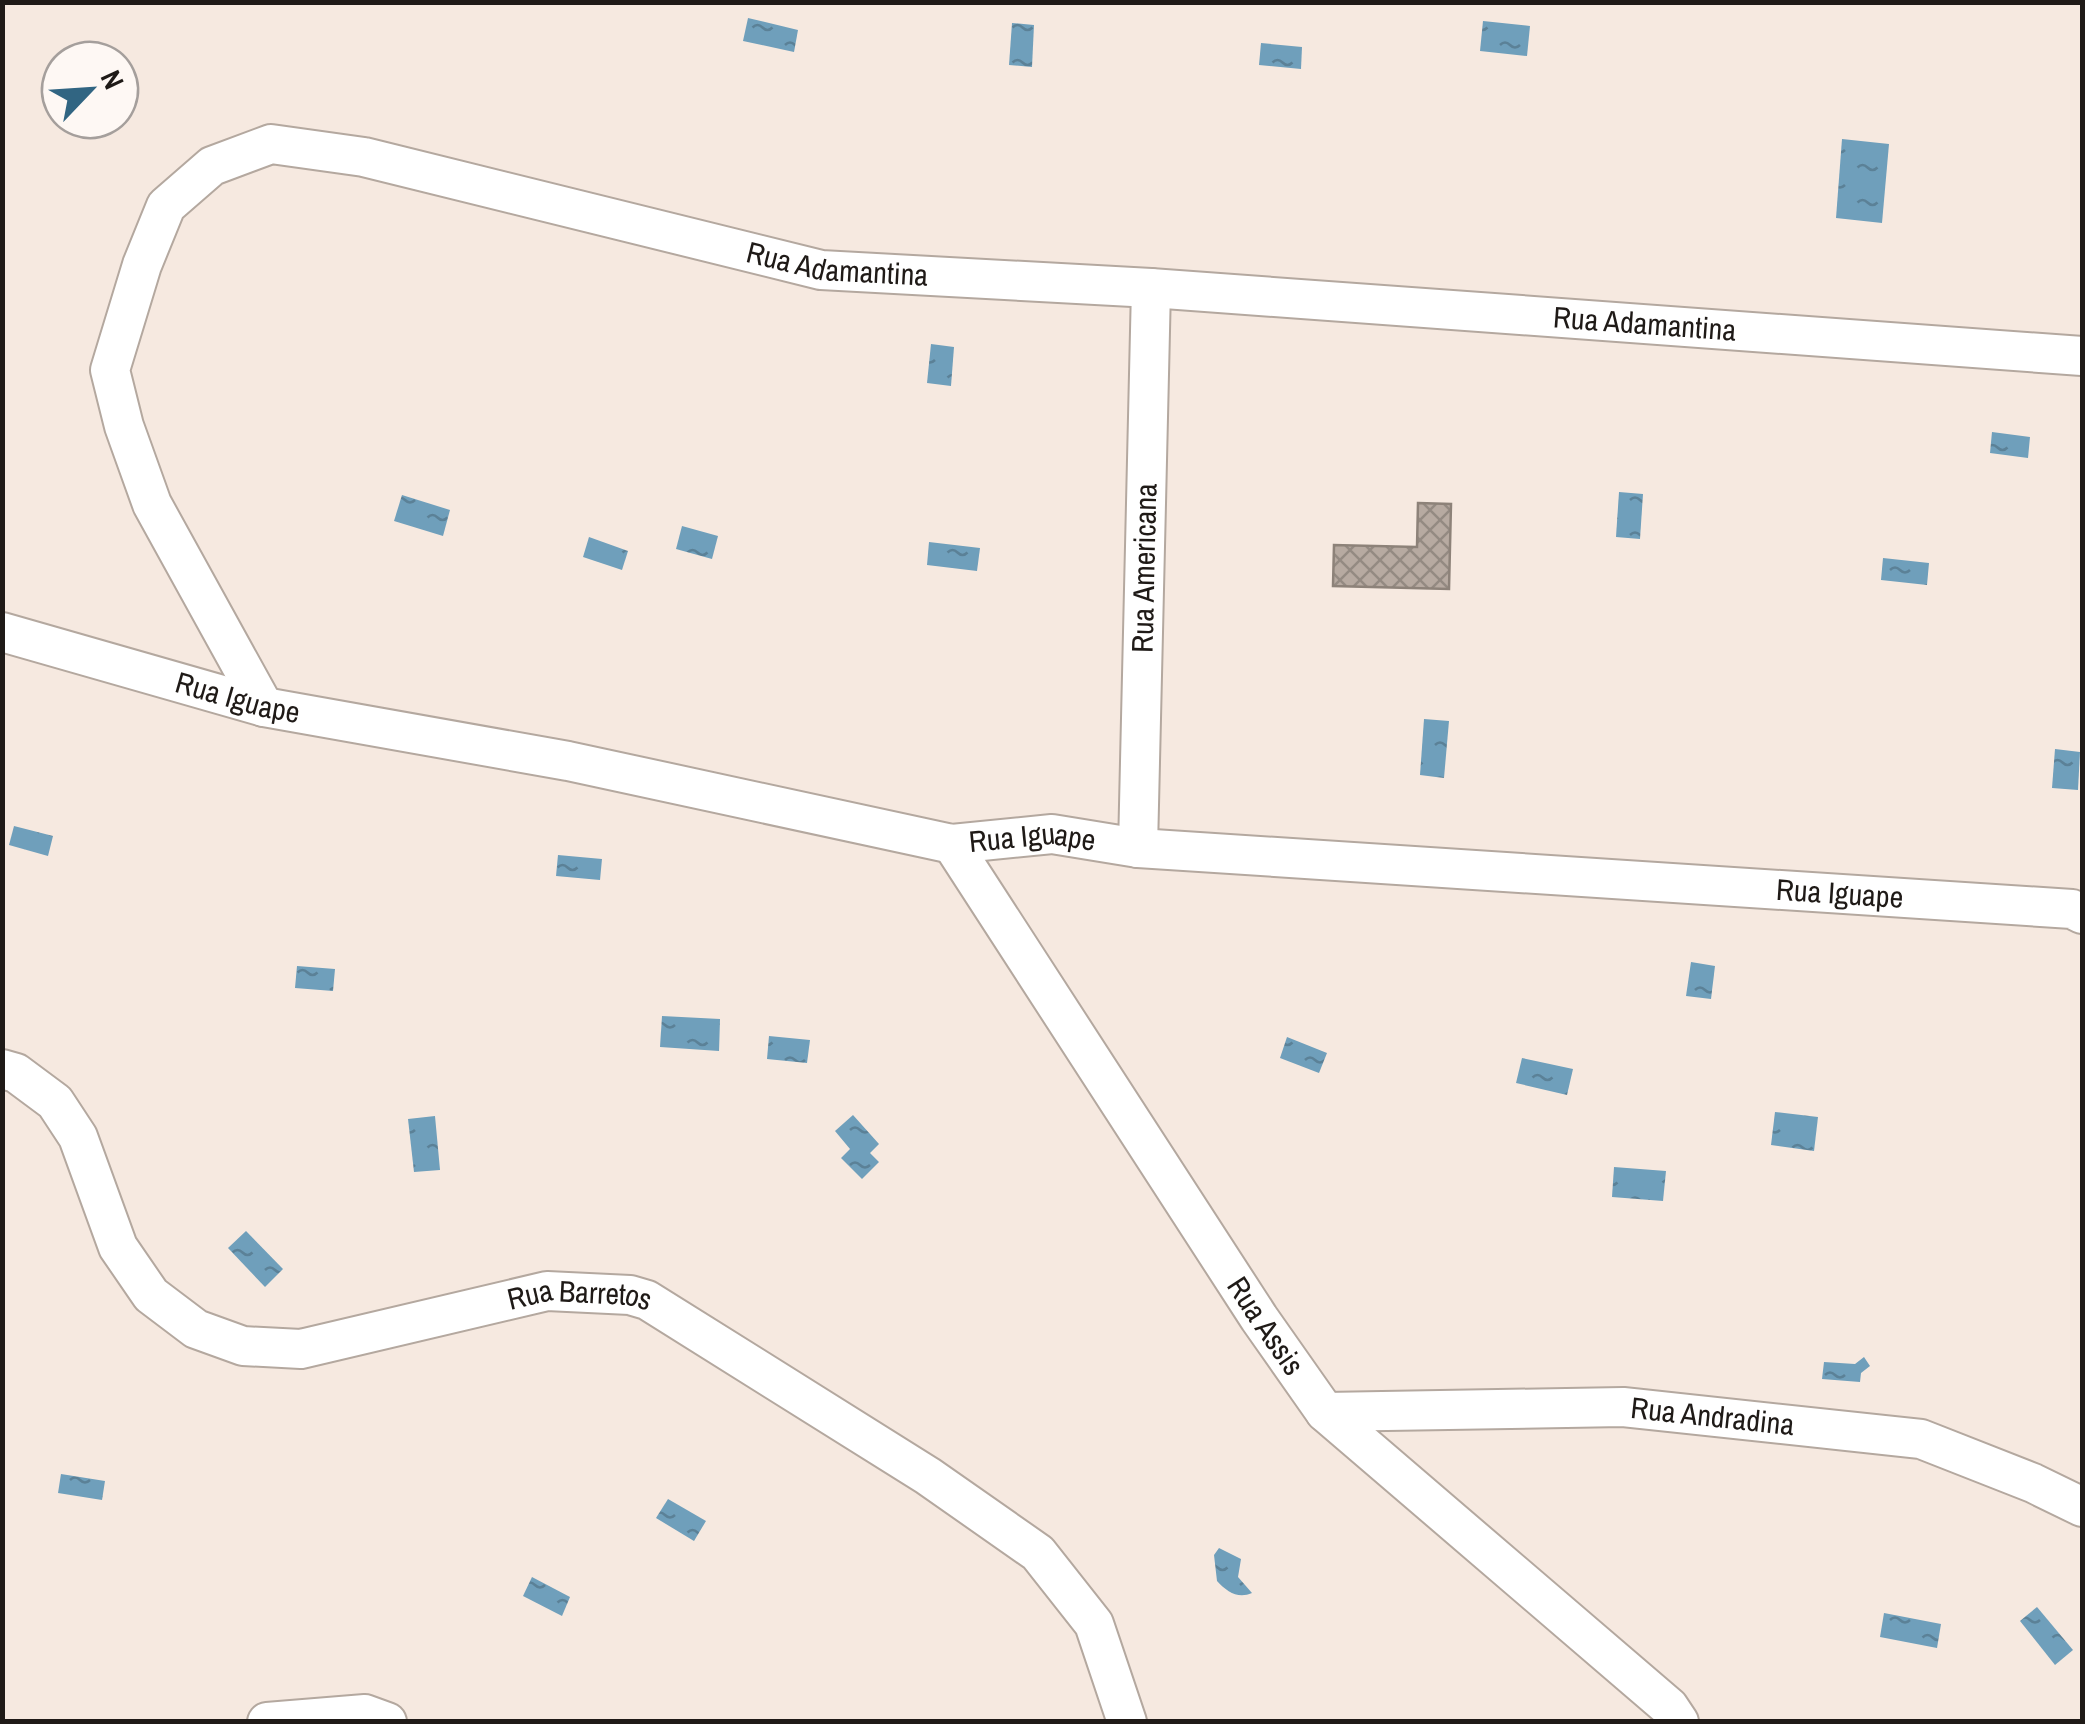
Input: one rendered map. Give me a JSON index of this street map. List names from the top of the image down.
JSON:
{
  "streets": {
    "street": [
      "Rua Adamantina",
      "Rua Americana",
      "Rua Iguape",
      "Rua Barretos",
      "Rua Assis",
      "Rua Andradina"
    ]
  },
  "crossings": [
    ["Rua Adamantina", "Rua Americana"],
    ["Rua Adamantina", "Rua Iguape"],
    ["Rua Americana", "Rua Iguape"],
    ["Rua Iguape", "Rua Assis"],
    ["Rua Assis", "Rua Andradina"]
  ],
  "north": "top right"
}
